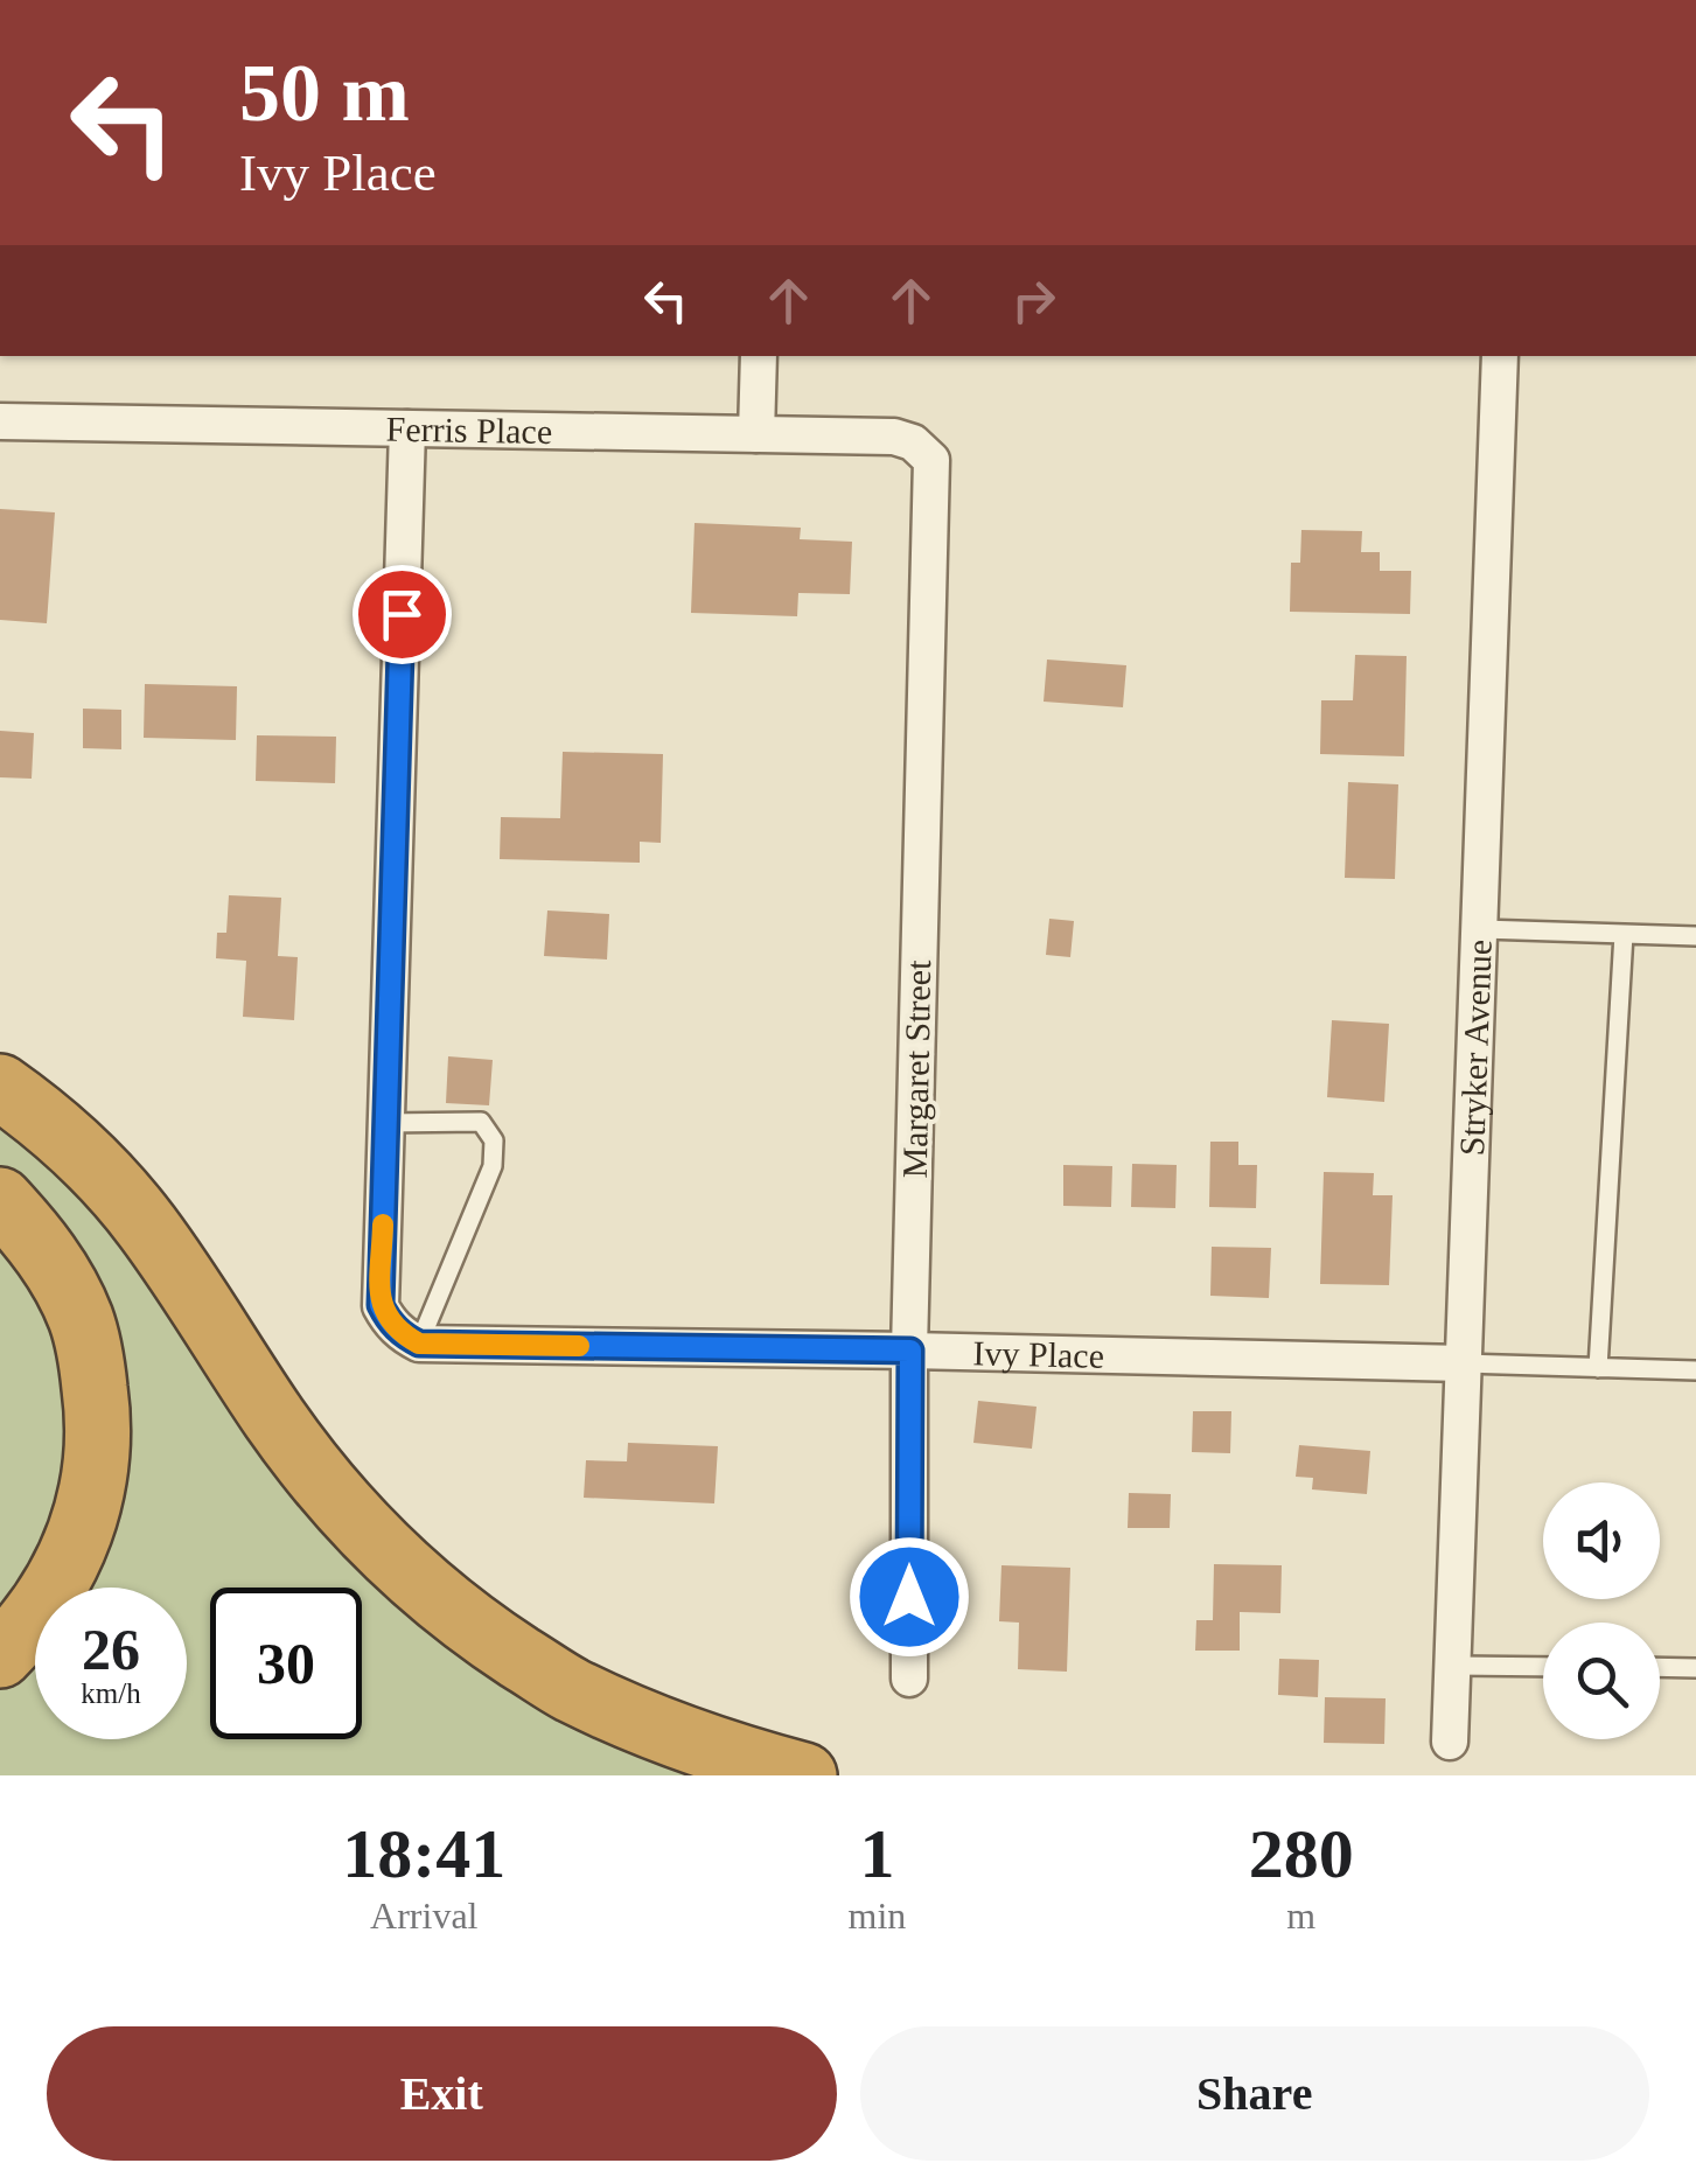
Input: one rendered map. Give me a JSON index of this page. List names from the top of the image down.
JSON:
{
  "streets": {
    "street": [
      "Ferris Place",
      "Stryker Avenue",
      "Margaret Street",
      "Ivy Place"
    ]
  },
  "crossings": [
    ["Ferris Place", "Margaret Street"],
    ["Stryker Avenue", "Ivy Place"],
    ["Margaret Street", "Ivy Place"]
  ],
  "page": {
    "turn": ["50 m", "Ivy Place"],
    "speed": "26 km/h",
    "limit": "30",
    "eta": [
      "18:41",
      "Arrival",
      "1",
      "min",
      "280",
      "m"
    ],
    "buttons": ["Exit", "Share"]
  }
}
